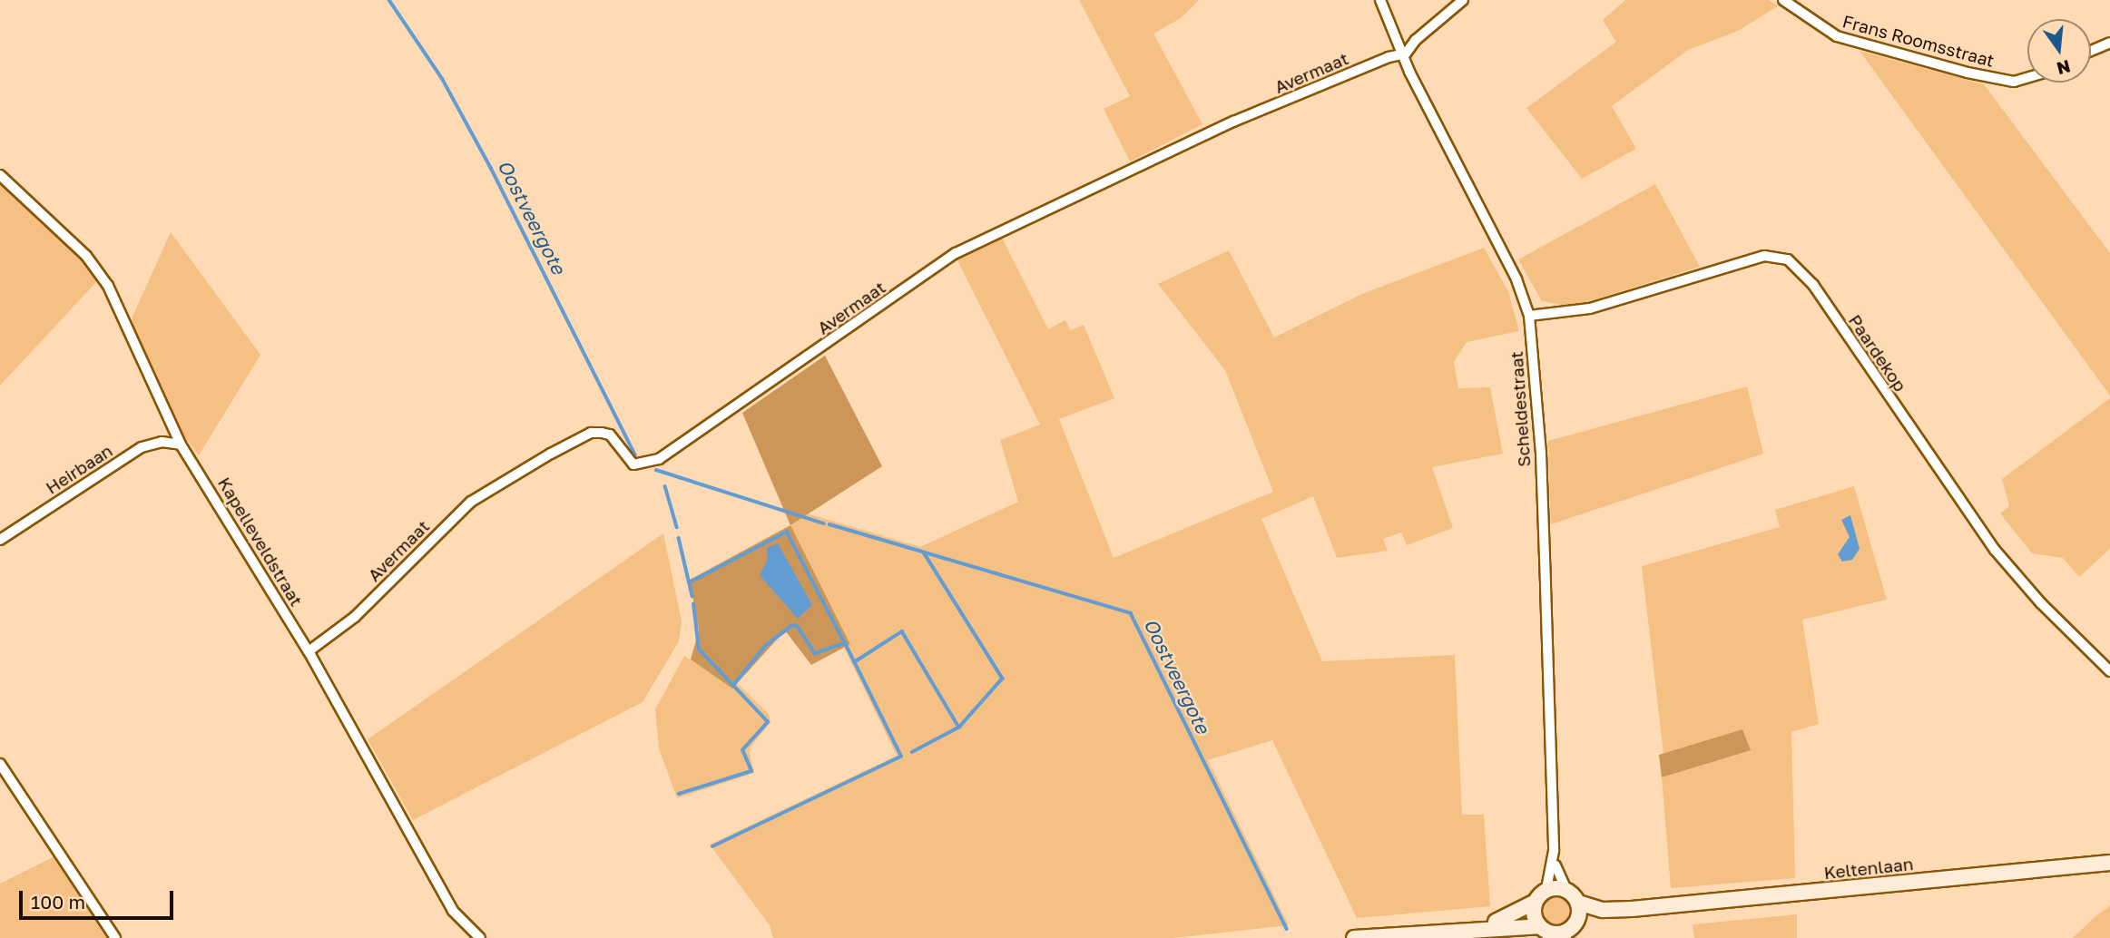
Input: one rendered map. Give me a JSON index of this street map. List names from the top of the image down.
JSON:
{
  "streets": {
    "main road": ["Keltenlaan"],
    "street": [
      "Frans Roomsstraat",
      "Avermaat",
      "Paardekop",
      "Scheldestraat",
      "Heirbaan",
      "Kapelleveldstraat"
    ]
  },
  "crossings": [
    ["Avermaat", "Scheldestraat"],
    ["Avermaat", "Kapelleveldstraat"],
    ["Paardekop", "Scheldestraat"],
    ["Scheldestraat", "Keltenlaan"],
    ["Heirbaan", "Kapelleveldstraat"]
  ],
  "water": ["Oostveergote"],
  "scale_bar": "100 m",
  "north": "bottom"
}
